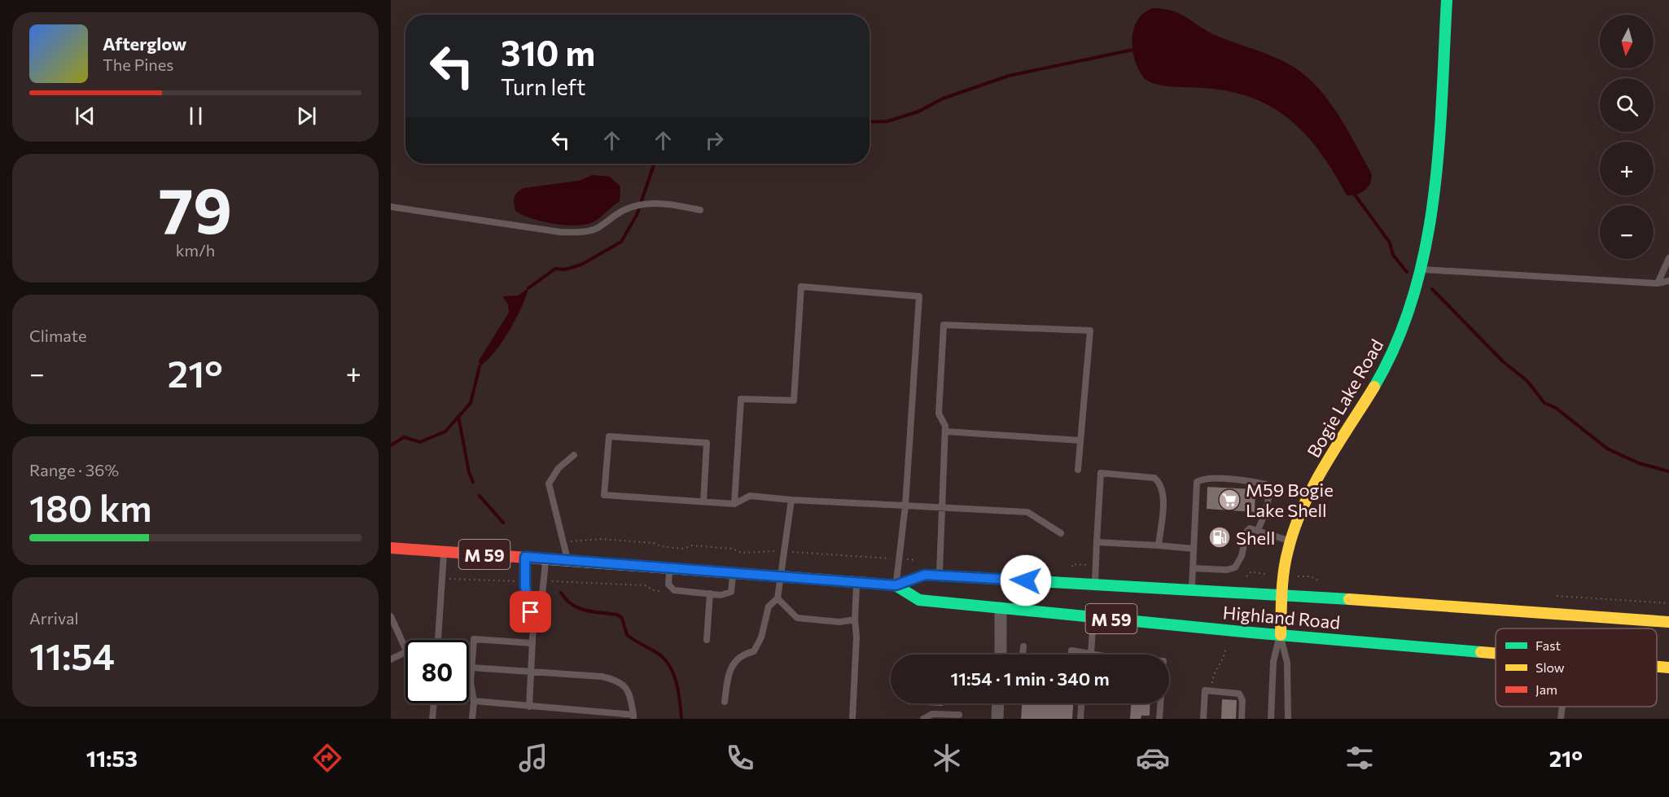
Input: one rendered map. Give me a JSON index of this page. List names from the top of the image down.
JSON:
{
  "streets": {
    "main road": ["Bogie Lake Road", "M 59", "Highland Road"]
  },
  "crossings": [
    ["Bogie Lake Road", "Highland Road"]
  ],
  "places": {
    "supermarket": ["M59 Bogie Lake Shell"],
    "fuel station": ["Shell"]
  },
  "legend": ["Fast", "Slow", "Jam"],
  "north": "bottom",
  "page": {
    "map_buttons": ["+", "−"],
    "turn": ["310 m", "Turn left"],
    "song": ["Afterglow", "The Pines"],
    "tile": [
      ["79", "km/h"],
      "Climate",
      ["Range · 36%", "180 km"],
      ["Arrival", "11:54"]
    ],
    "heat": ["−", "21°", "+"],
    "limit": "80",
    "trip": "11:54 · 1 min · 340 m",
    "tabs": ["11:53", "21°"]
  }
}
